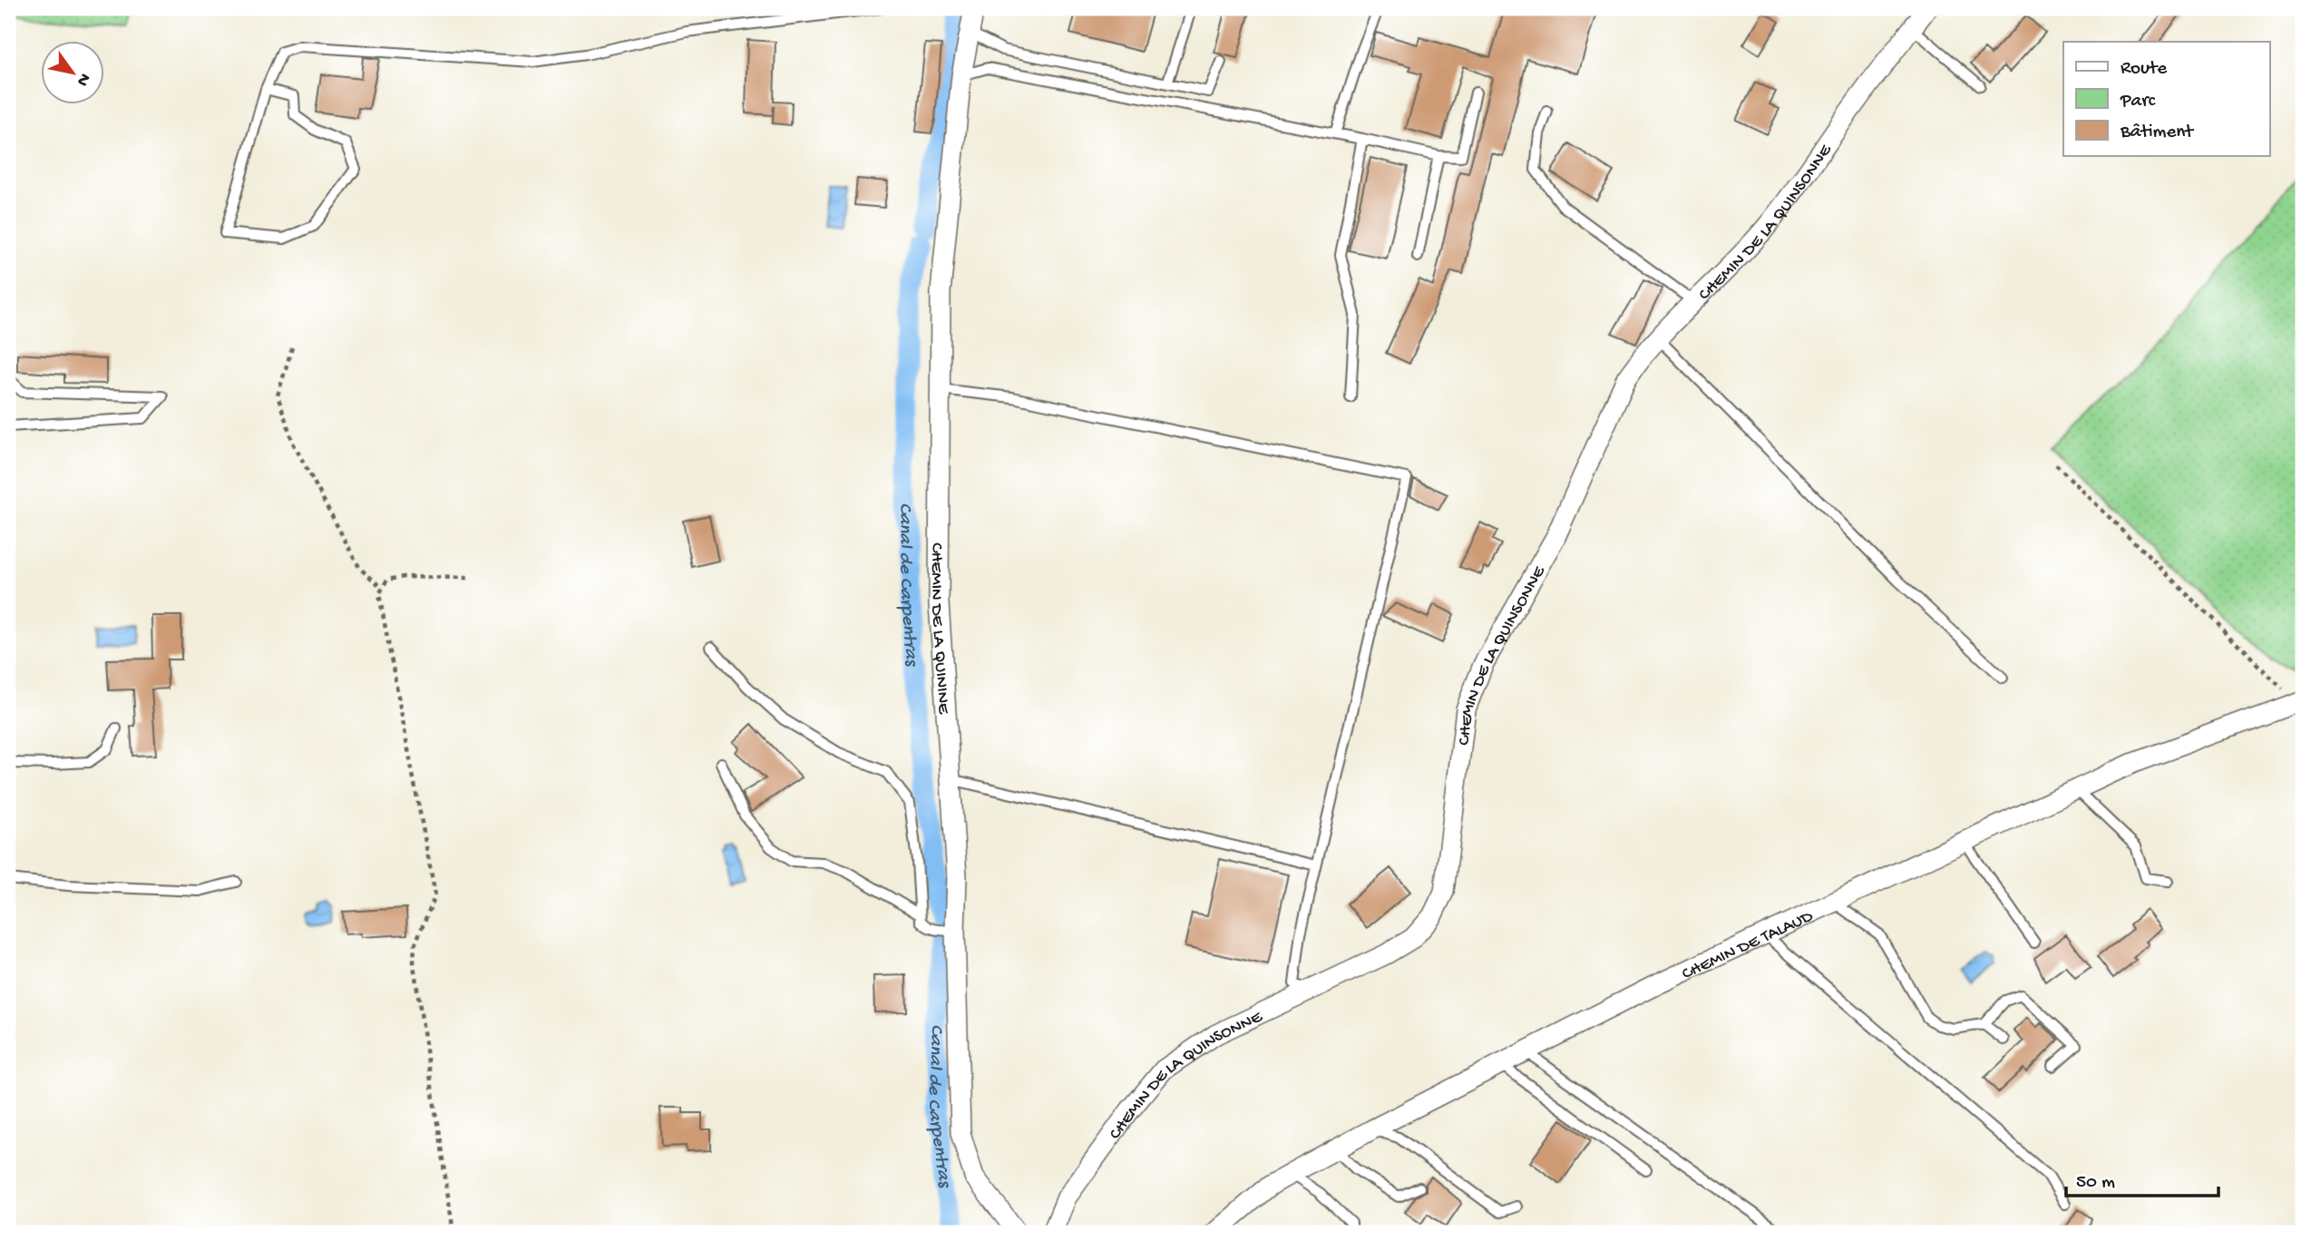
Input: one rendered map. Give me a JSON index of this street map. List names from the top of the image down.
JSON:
{
  "streets": {
    "street": ["CHEMIN DE LA QUINSONNE", "CHEMIN DE LA QUININE", "CHEMIN DE TALAUD"]
  },
  "water": ["Canal de Carpentras"],
  "legend": ["Route", "Parc", "Bâtiment"],
  "scale_bar": "50 m",
  "north": "bottom right"
}
